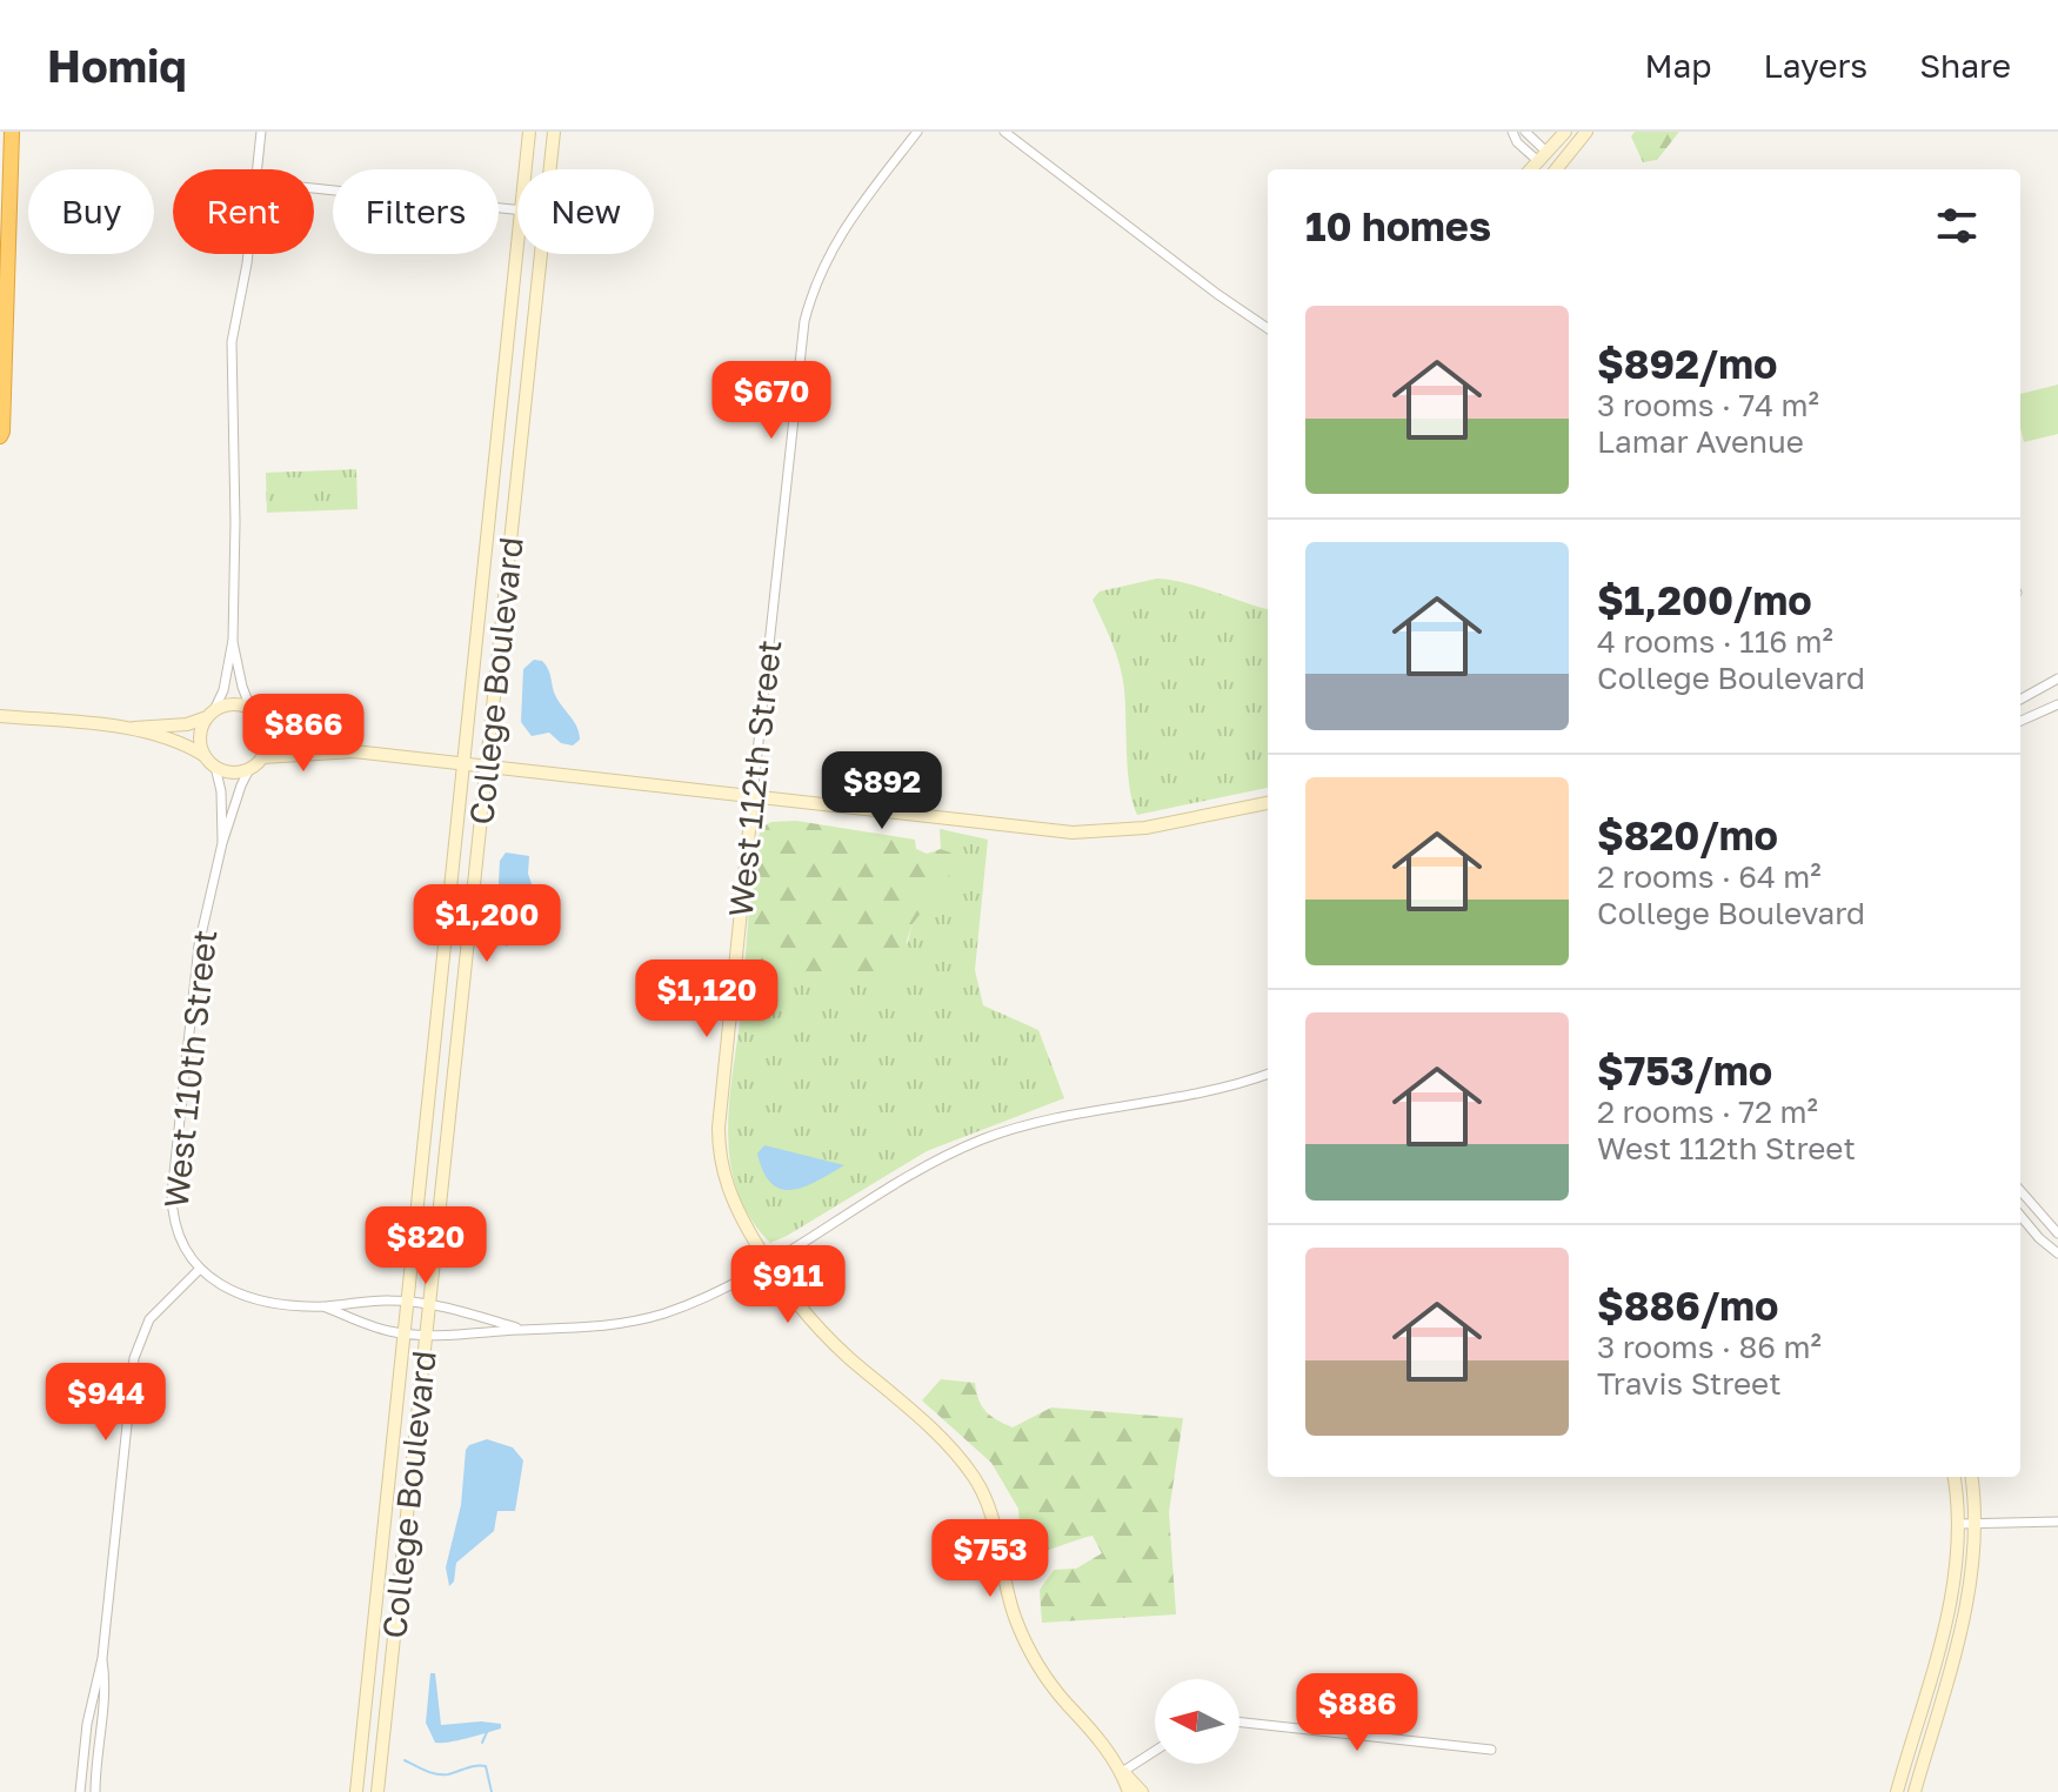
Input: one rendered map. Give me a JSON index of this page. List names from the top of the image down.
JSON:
{
  "streets": {
    "street": ["College Boulevard", "West 112th Street", "West 110th Street"]
  },
  "north": "left",
  "page": {
    "header": "Homiq",
    "nav": ["Map", "Layers", "Share"],
    "chip": [
      "Buy",
      "Rent",
      "Filters",
      "New"
    ],
    "heading": "10 homes",
    "list": [
      {
        "name": "$892/mo",
        "note": "3 rooms · 74 m² · Lamar Avenue"
      },
      {
        "name": "$1,200/mo",
        "note": "4 rooms · 116 m² · College Boulevard"
      },
      {
        "name": "$820/mo",
        "note": "2 rooms · 64 m² · College Boulevard"
      },
      {
        "name": "$753/mo",
        "note": "2 rooms · 72 m² · West 112th Street"
      },
      {
        "name": "$886/mo",
        "note": "3 rooms · 86 m² · Travis Street"
      }
    ],
    "price": [
      "$670",
      "$866",
      "$892",
      "$1,200",
      "$1,120",
      "$820",
      "$911",
      "$944",
      "$753",
      "$886"
    ]
  }
}
